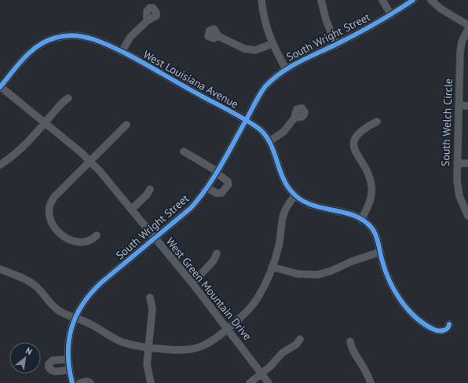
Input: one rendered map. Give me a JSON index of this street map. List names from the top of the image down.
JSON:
{
  "streets": {
    "street": [
      "South Wright Street",
      "West Louisiana Avenue",
      "South Welch Circle",
      "West Green Mountain Drive"
    ]
  },
  "crossings": [
    ["South Wright Street", "West Louisiana Avenue"],
    ["South Wright Street", "West Green Mountain Drive"],
    ["West Louisiana Avenue", "West Green Mountain Drive"]
  ],
  "north": "top right"
}
